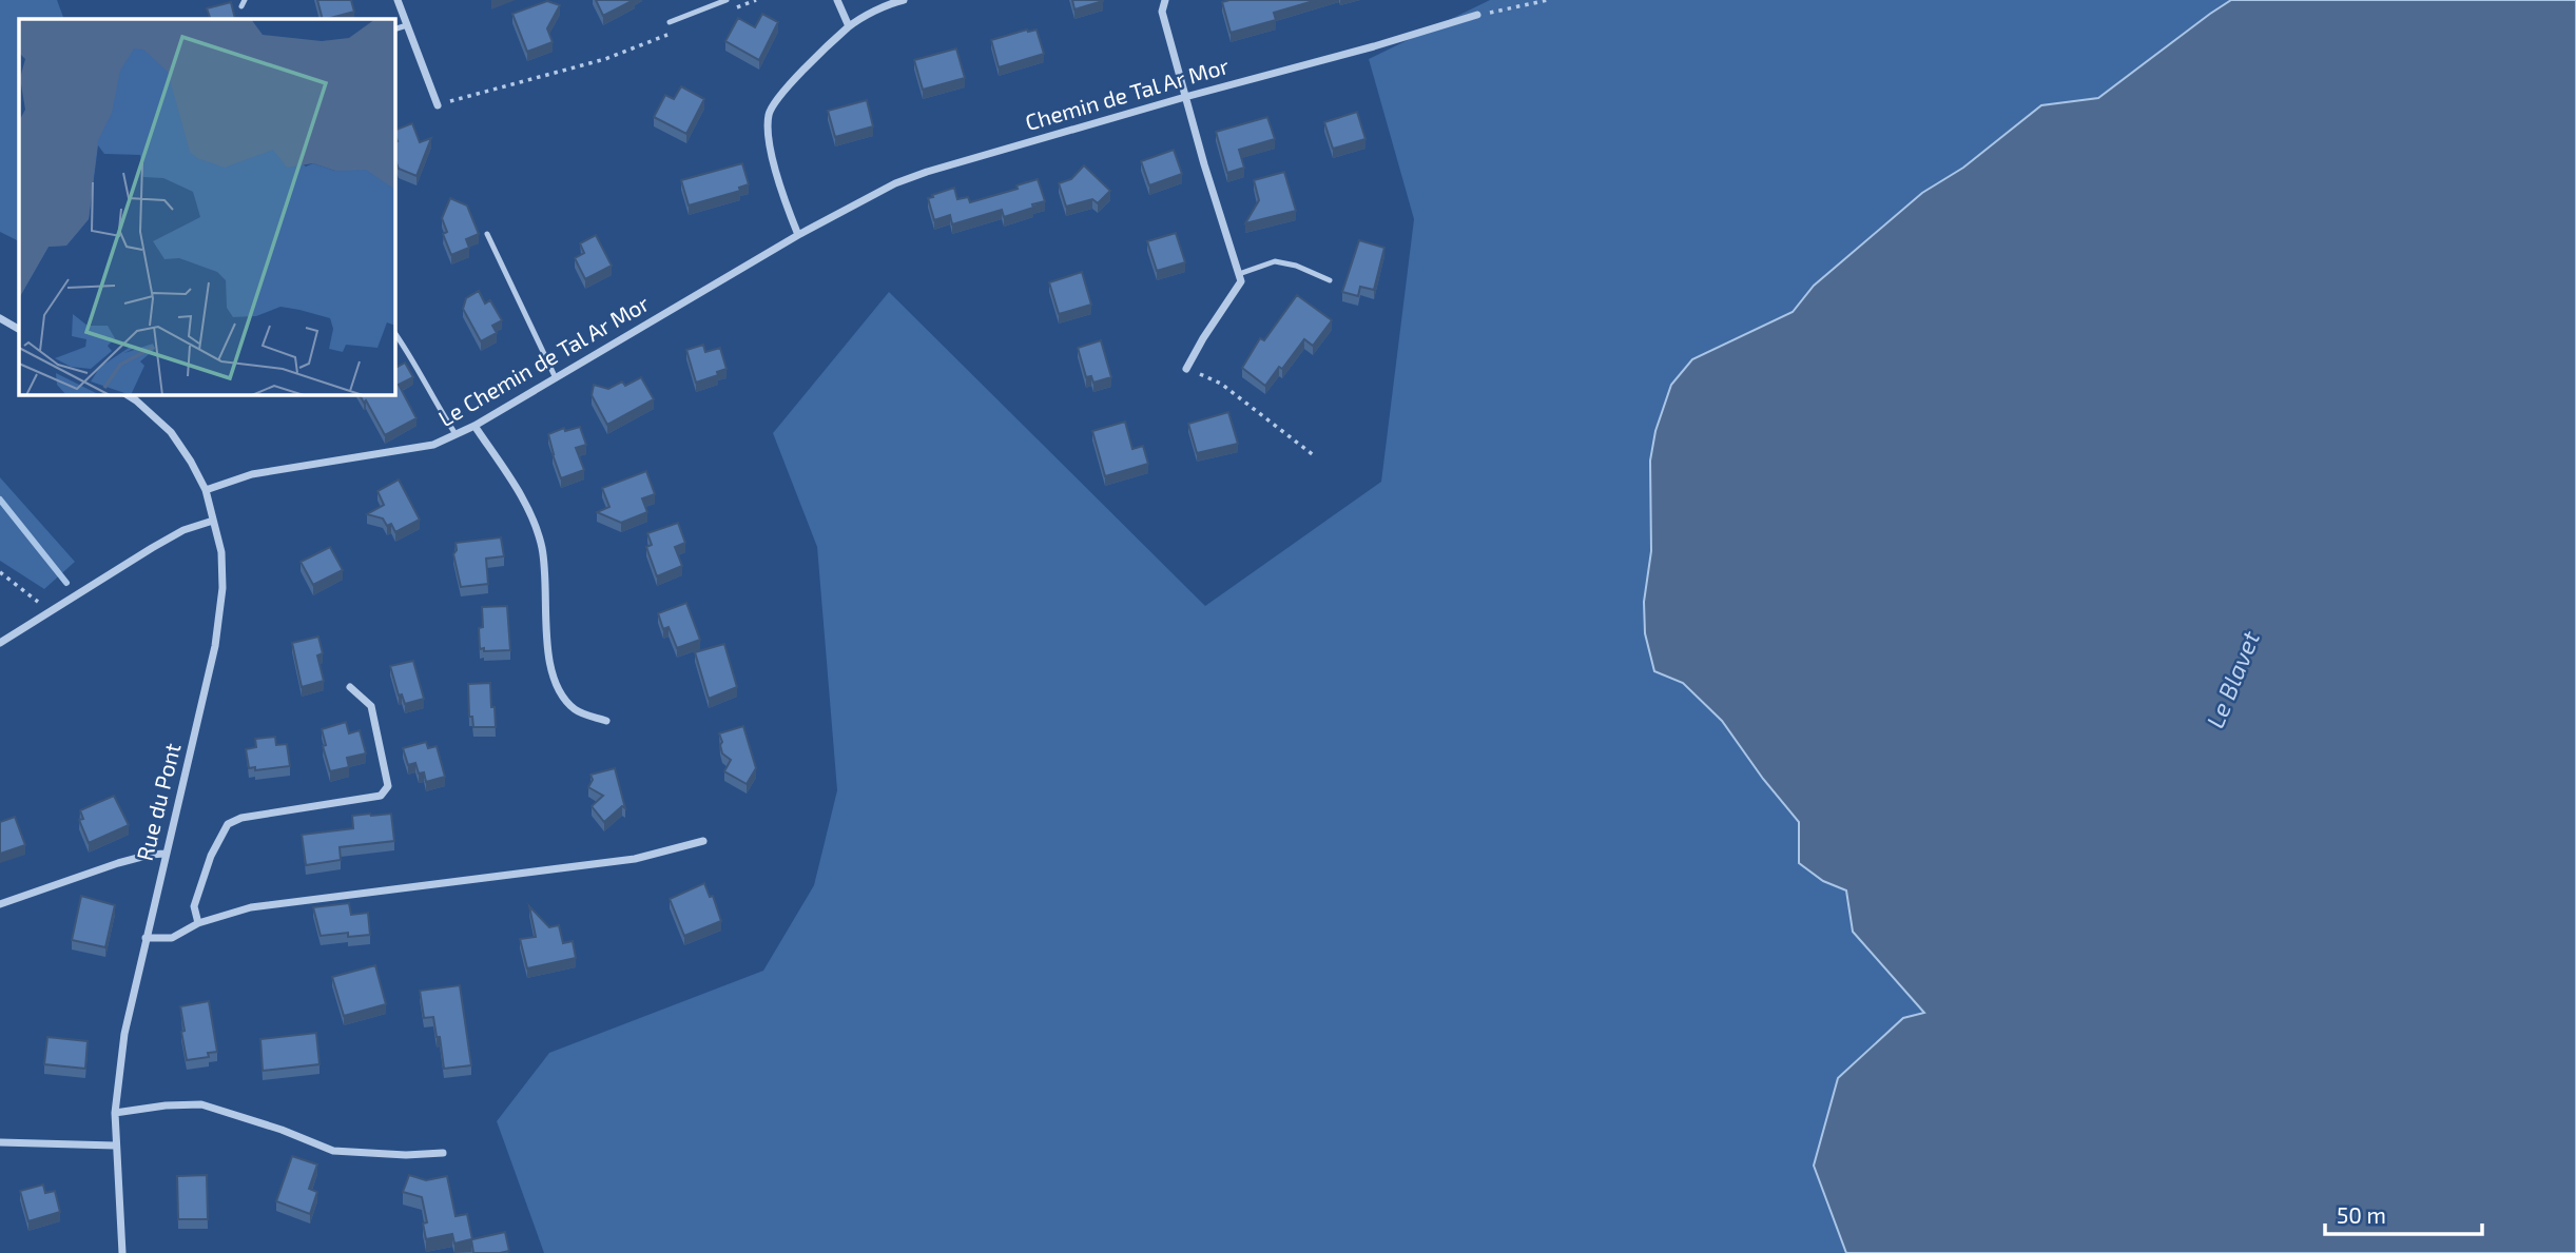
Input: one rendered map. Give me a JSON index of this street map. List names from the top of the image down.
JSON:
{
  "streets": {
    "street": ["Chemin de Tal Ar Mor", "Le Chemin de Tal Ar Mor", "Rue du Pont"]
  },
  "crossings": [
    ["Chemin de Tal Ar Mor", "Le Chemin de Tal Ar Mor"],
    ["Le Chemin de Tal Ar Mor", "Rue du Pont"]
  ],
  "water": ["Le Blavet"],
  "scale_bar": "50 m"
}
